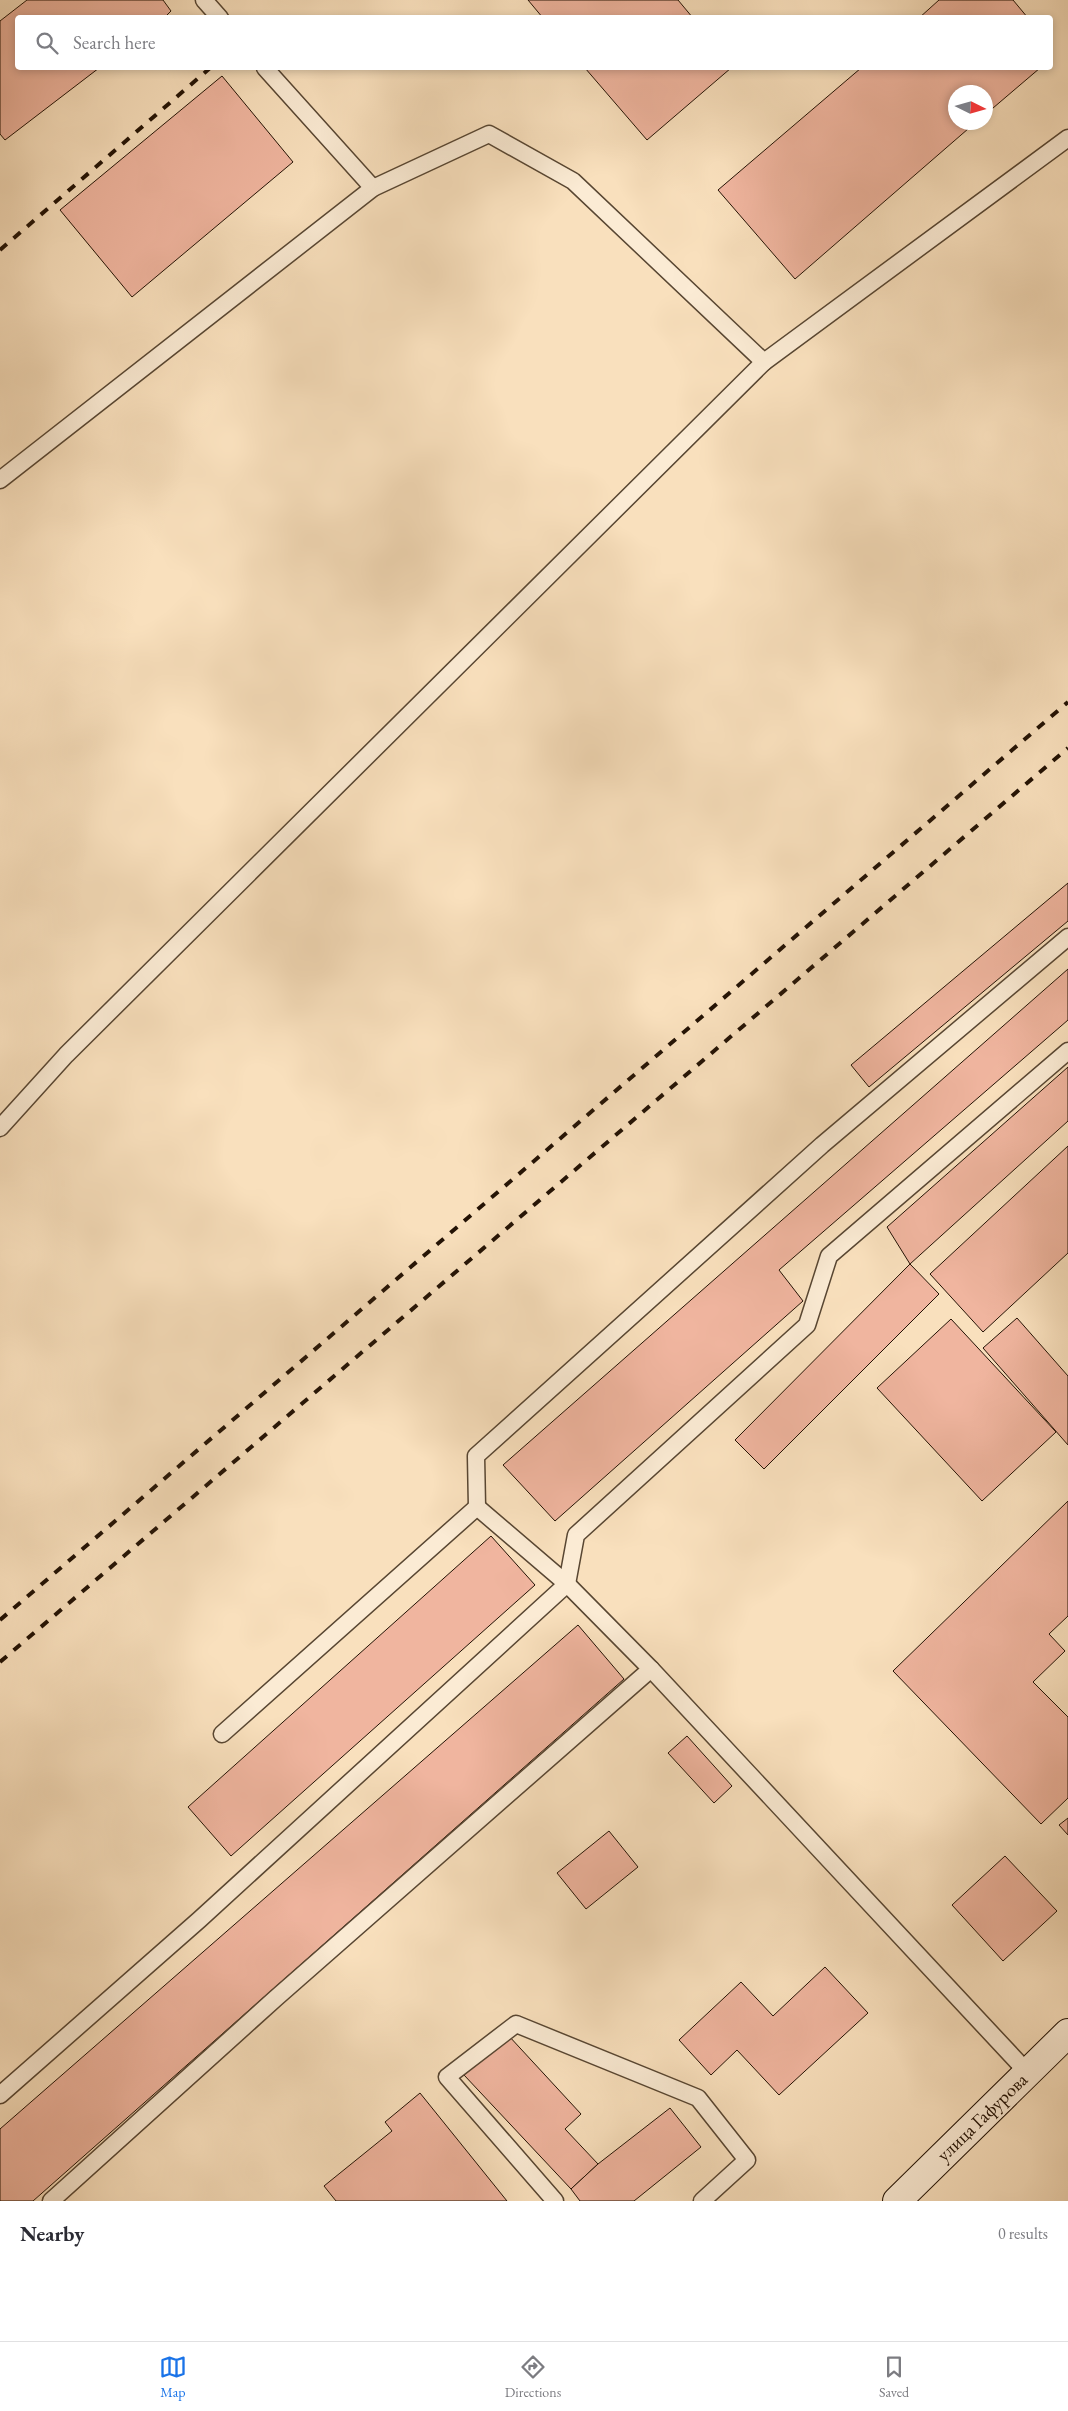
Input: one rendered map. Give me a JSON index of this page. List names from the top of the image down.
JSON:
{
  "streets": {
    "main road": ["улица Гафурова"]
  },
  "north": "right",
  "page": {
    "search": "Search here",
    "heading": ["Nearby", "0 results"],
    "nav": ["Map", "Directions", "Saved"]
  }
}
